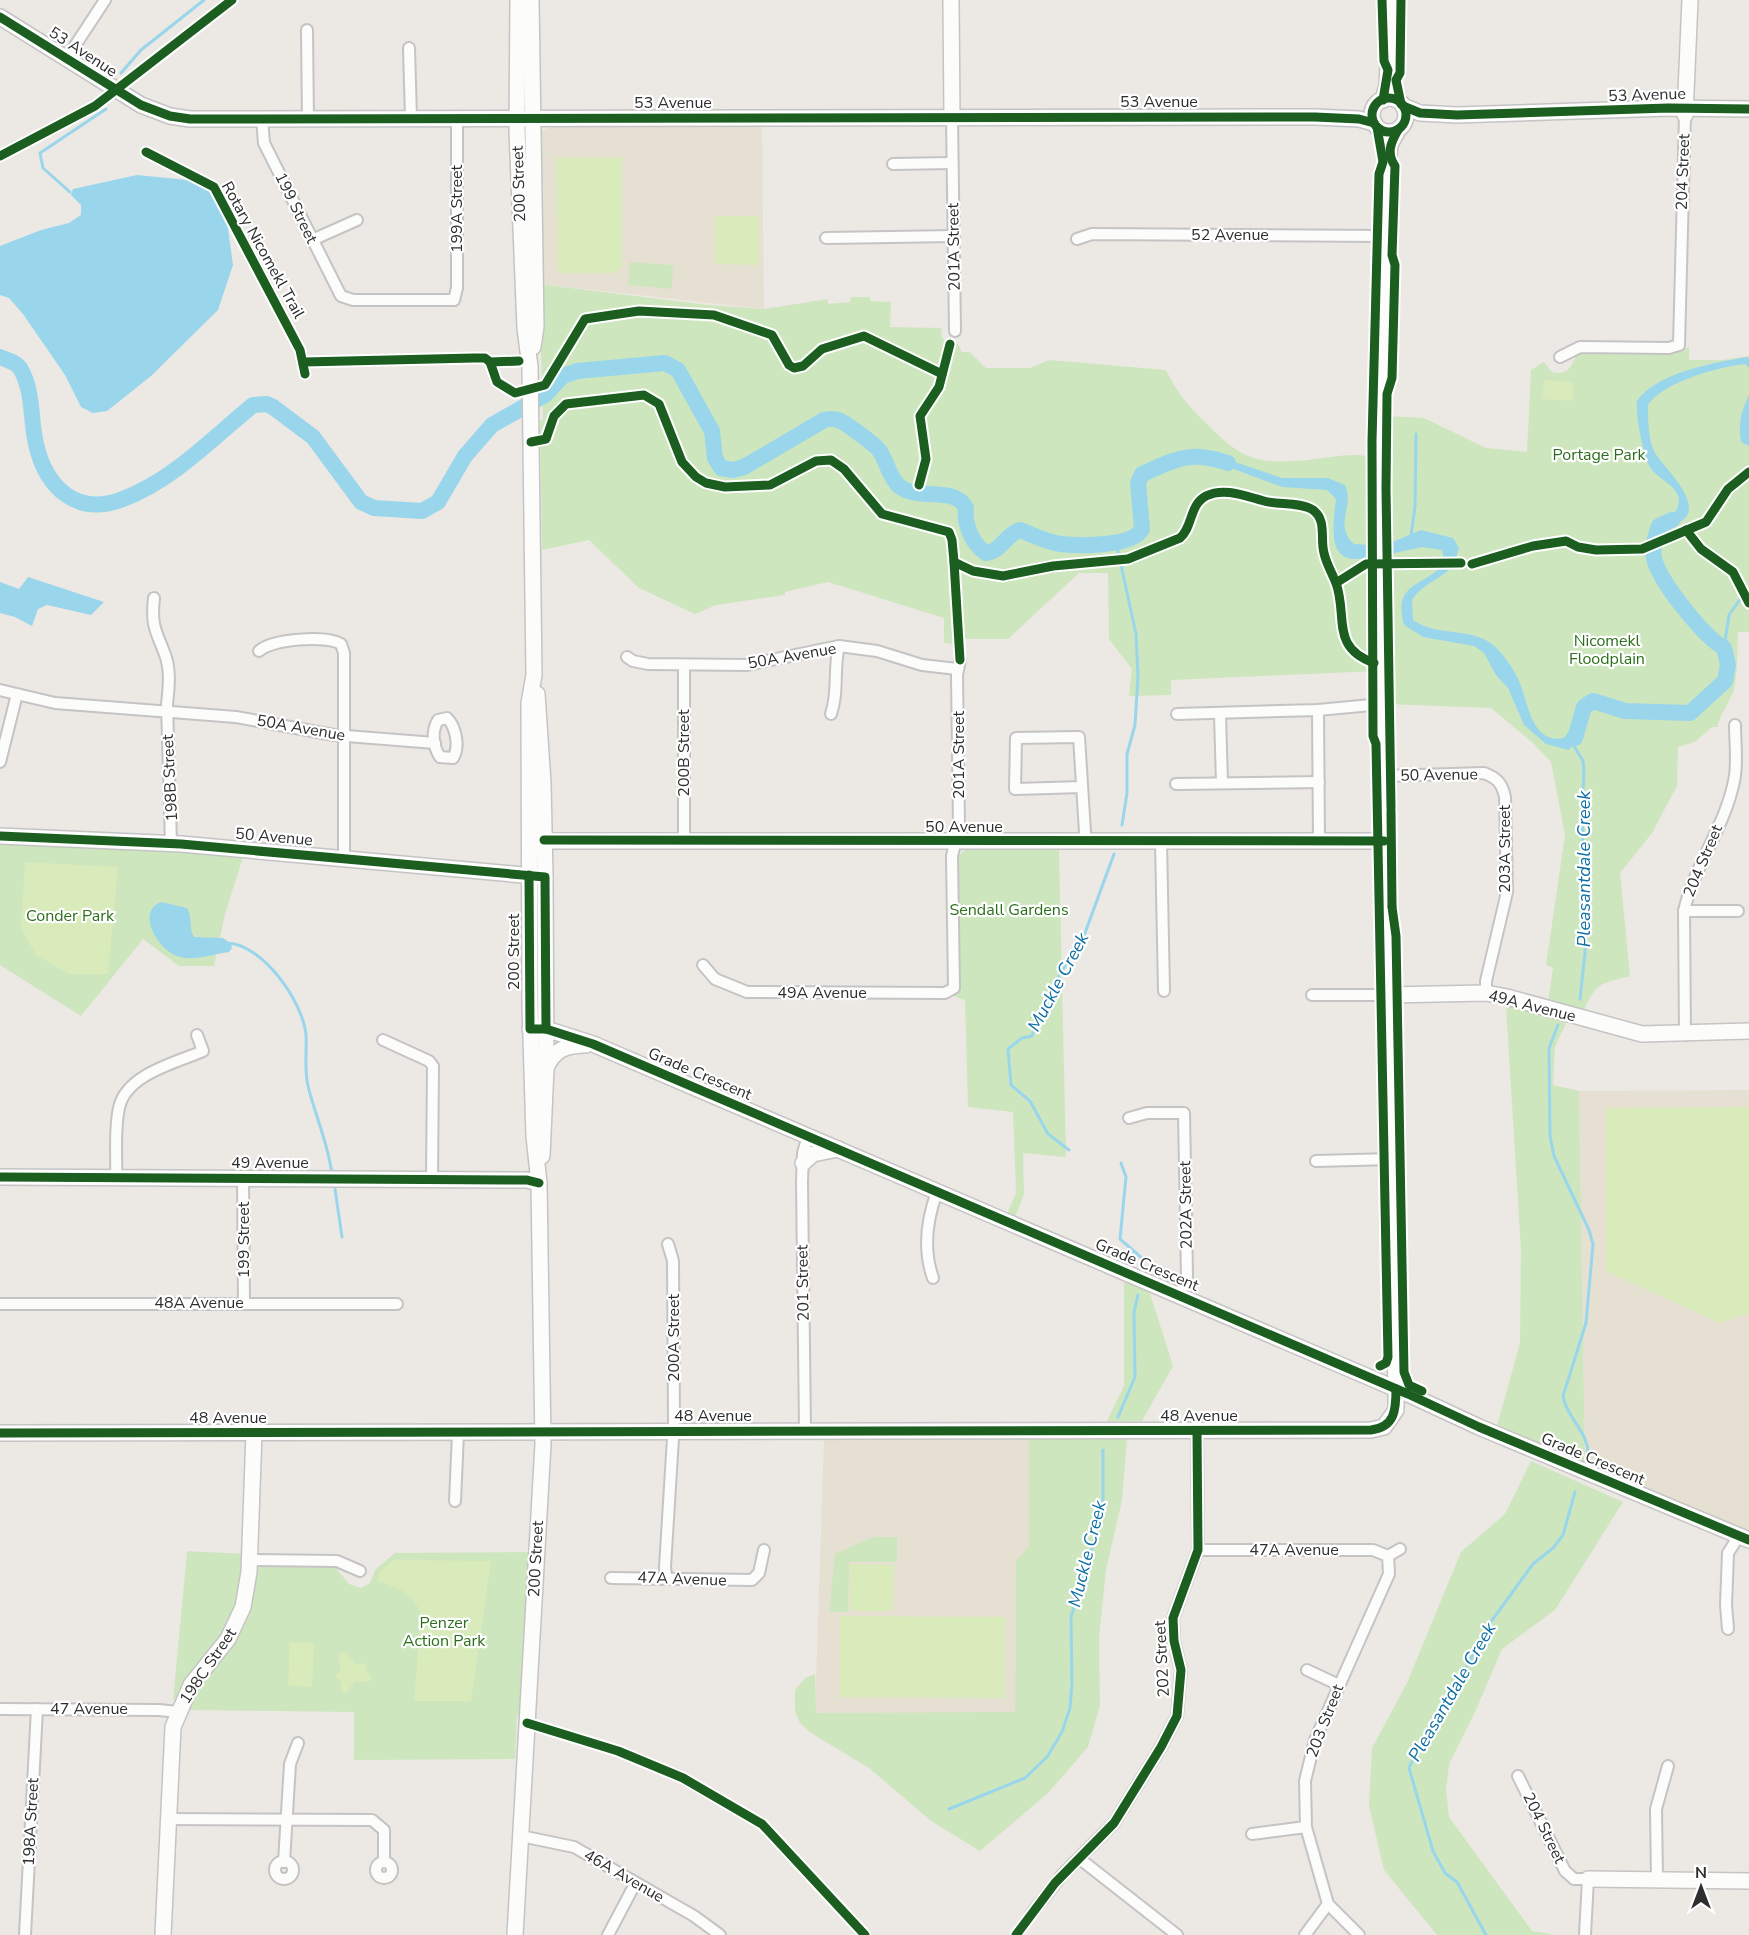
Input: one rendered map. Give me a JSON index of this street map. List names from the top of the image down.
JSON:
{
  "streets": {
    "street": [
      "53 Avenue",
      "204 Street",
      "200 Street",
      "199 Street",
      "199A Street",
      "52 Avenue",
      "201A Street",
      "50A Avenue",
      "200B Street",
      "50 Avenue",
      "198B Street",
      "203A Street",
      "49A Avenue",
      "Grade Crescent",
      "49 Avenue",
      "202A Street",
      "201 Street",
      "48A Avenue",
      "200A Street",
      "48 Avenue",
      "47A Avenue",
      "202 Street",
      "198C Street",
      "47 Avenue",
      "203 Street",
      "198A Street",
      "46A Avenue"
    ],
    "cycle path": ["Rotary Nicomekl Trail"]
  },
  "crossings": [
    ["53 Avenue", "204 Street"],
    ["53 Avenue", "200 Street"],
    ["53 Avenue", "199 Street"],
    ["53 Avenue", "199A Street"],
    ["53 Avenue", "201A Street"],
    ["204 Street", "49A Avenue"],
    ["200 Street", "50 Avenue"],
    ["200 Street", "Grade Crescent"],
    ["200 Street", "49 Avenue"],
    ["200 Street", "48 Avenue"],
    ["200 Street", "46A Avenue"],
    ["199 Street", "199A Street"],
    ["199 Street", "49 Avenue"],
    ["199 Street", "48A Avenue"],
    ["201A Street", "50A Avenue"],
    ["201A Street", "50 Avenue"],
    ["201A Street", "49A Avenue"],
    ["50A Avenue", "200B Street"],
    ["50A Avenue", "198B Street"],
    ["200B Street", "50 Avenue"],
    ["50 Avenue", "198B Street"],
    ["50 Avenue", "203A Street"],
    ["203A Street", "49A Avenue"],
    ["Grade Crescent", "202A Street"],
    ["Grade Crescent", "201 Street"],
    ["Grade Crescent", "48 Avenue"],
    ["201 Street", "48 Avenue"],
    ["200A Street", "48 Avenue"],
    ["200A Street", "47A Avenue"],
    ["48 Avenue", "202 Street"],
    ["48 Avenue", "198C Street"],
    ["47A Avenue", "202 Street"],
    ["47A Avenue", "203 Street"],
    ["198C Street", "47 Avenue"],
    ["47 Avenue", "198A Street"]
  ],
  "water": ["Pleasantdale Creek", "Muckle Creek"],
  "parks": [
    "Portage Park",
    "Nicomekl Floodplain",
    "Sendall Gardens",
    "Conder Park",
    "Penzer Action Park"
  ],
  "north": "top"
}
